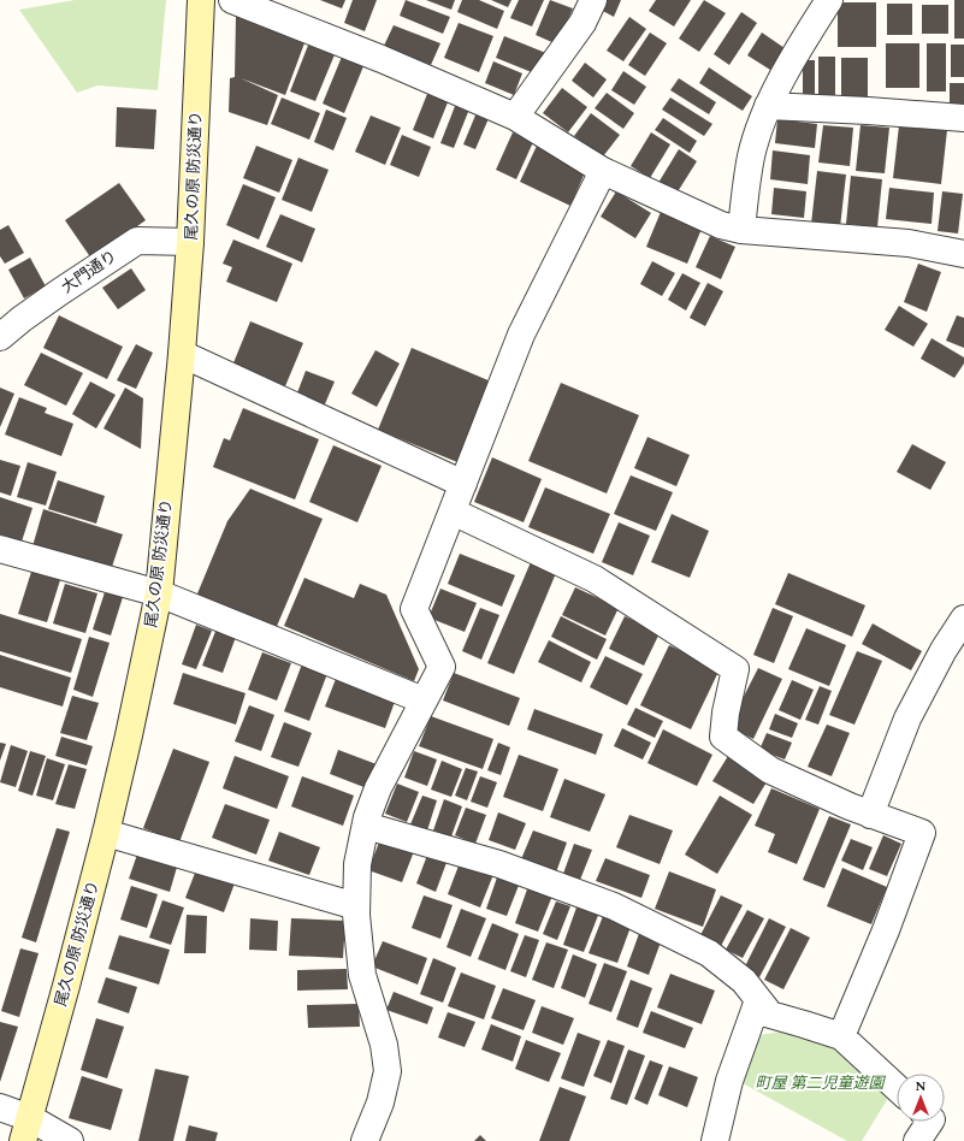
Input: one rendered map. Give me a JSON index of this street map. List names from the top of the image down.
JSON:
{
  "streets": {
    "street": ["尾久の原 防災通り", "大門通り"]
  },
  "crossings": [
    ["尾久の原 防災通り", "大門通り"]
  ],
  "parks": ["町屋 第二児童遊園"],
  "north": "top"
}
